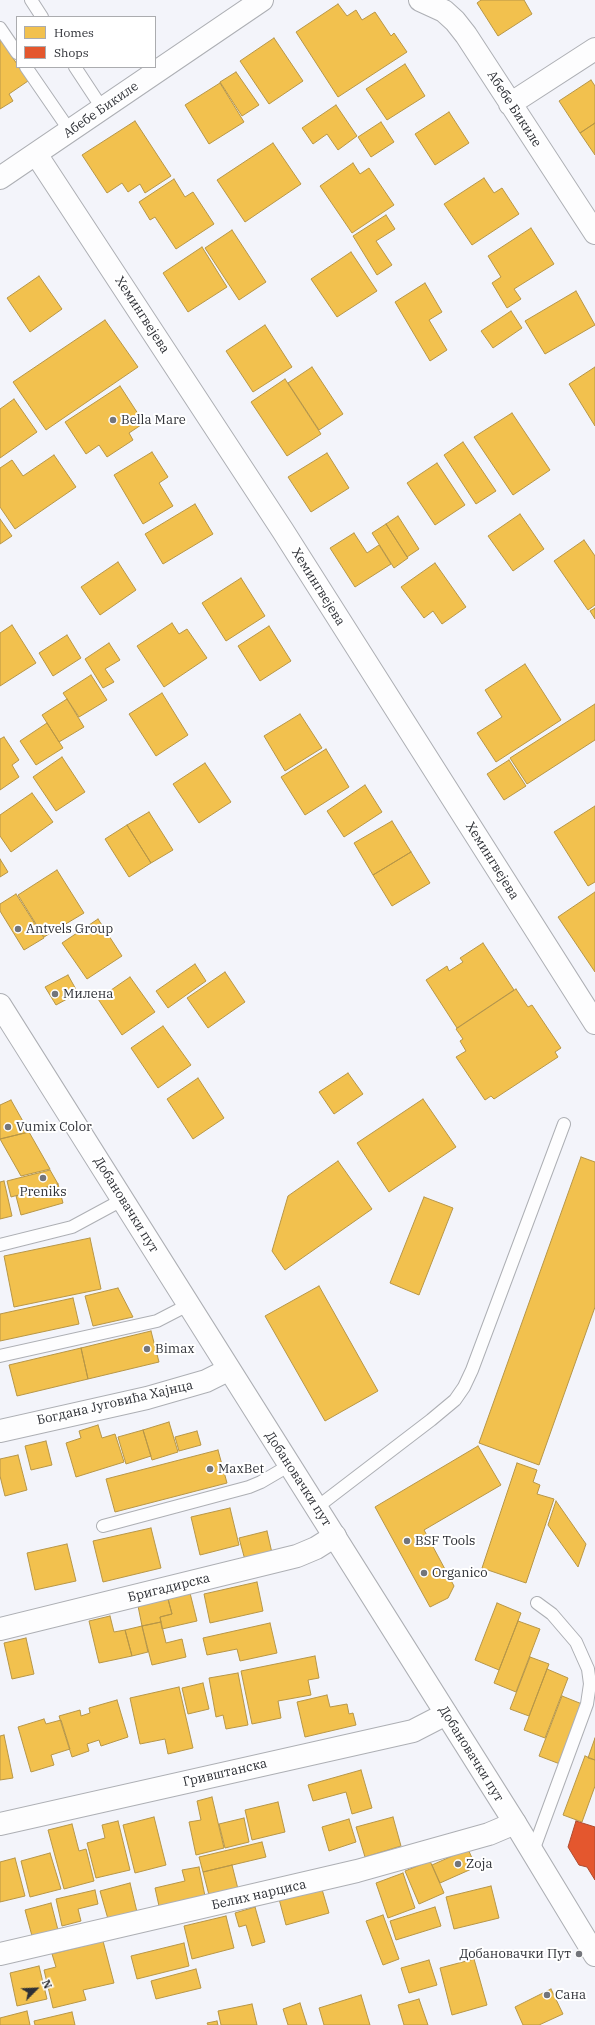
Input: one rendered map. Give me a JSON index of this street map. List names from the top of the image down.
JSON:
{
  "streets": {
    "street": [
      "Абебе Бикиле",
      "Хемингвејева",
      "Добановачки пут",
      "Богдана Југовића Хајнца",
      "Бригадирска",
      "Гривштанска",
      "Белих нарциса"
    ]
  },
  "crossings": [
    ["Абебе Бикиле", "Хемингвејева"],
    ["Добановачки пут", "Богдана Југовића Хајнца"],
    ["Добановачки пут", "Бригадирска"],
    ["Добановачки пут", "Гривштанска"],
    ["Добановачки пут", "Белих нарциса"]
  ],
  "places": [
    "Bella Mare",
    "Antvels Group",
    "Милена",
    "Vumix Color",
    "Preniks",
    "Bimax",
    "MaxBet",
    "BSF Tools",
    "Organico",
    "Zoja",
    "Добановачки Пут",
    "Сана"
  ],
  "legend": ["Homes", "Shops"],
  "north": "top right"
}
